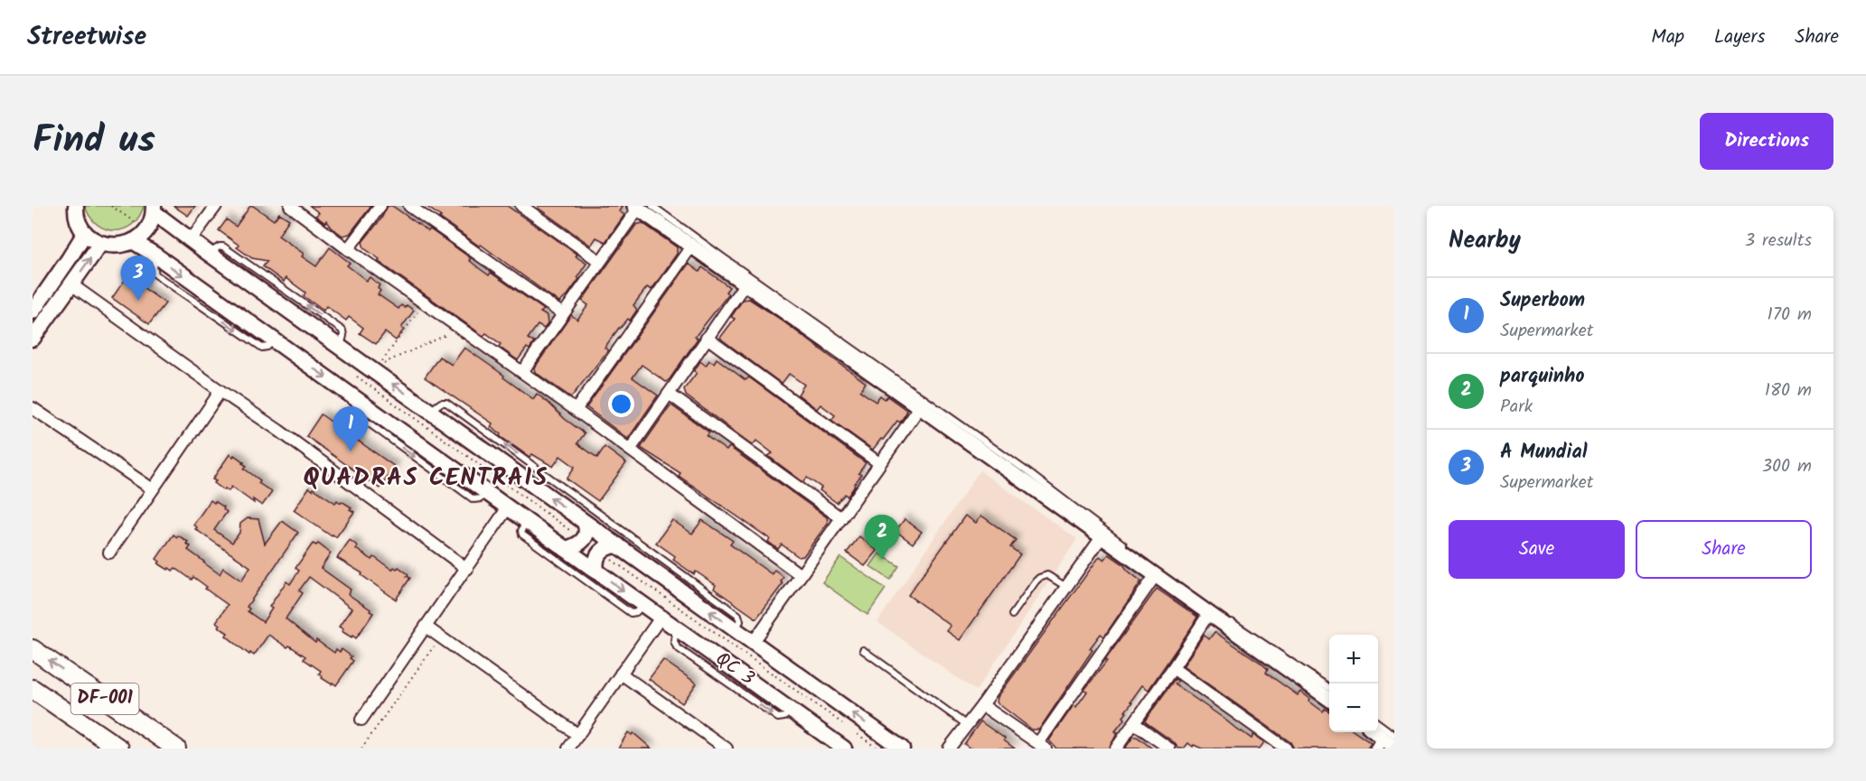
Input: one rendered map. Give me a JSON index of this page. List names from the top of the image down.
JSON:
{
  "streets": {
    "highway": ["DF-001"]
  },
  "districts": ["QUADRAS CENTRAIS"],
  "page": {
    "header": "Streetwise",
    "nav": ["Map", "Layers", "Share"],
    "title": "Find us",
    "buttons": [
      "Directions",
      ["Save", "Share"]
    ],
    "heading": ["Nearby", "3 results"],
    "pins": ["3", "1", "2"],
    "list": [
      {
        "mark": "1",
        "name": "Superbom",
        "note": "Supermarket",
        "value": "170 m"
      },
      {
        "mark": "2",
        "name": "parquinho",
        "note": "Park",
        "value": "180 m"
      },
      {
        "mark": "3",
        "name": "A Mundial",
        "note": "Supermarket",
        "value": "300 m"
      }
    ],
    "map_buttons": ["+", "−"]
  }
}
